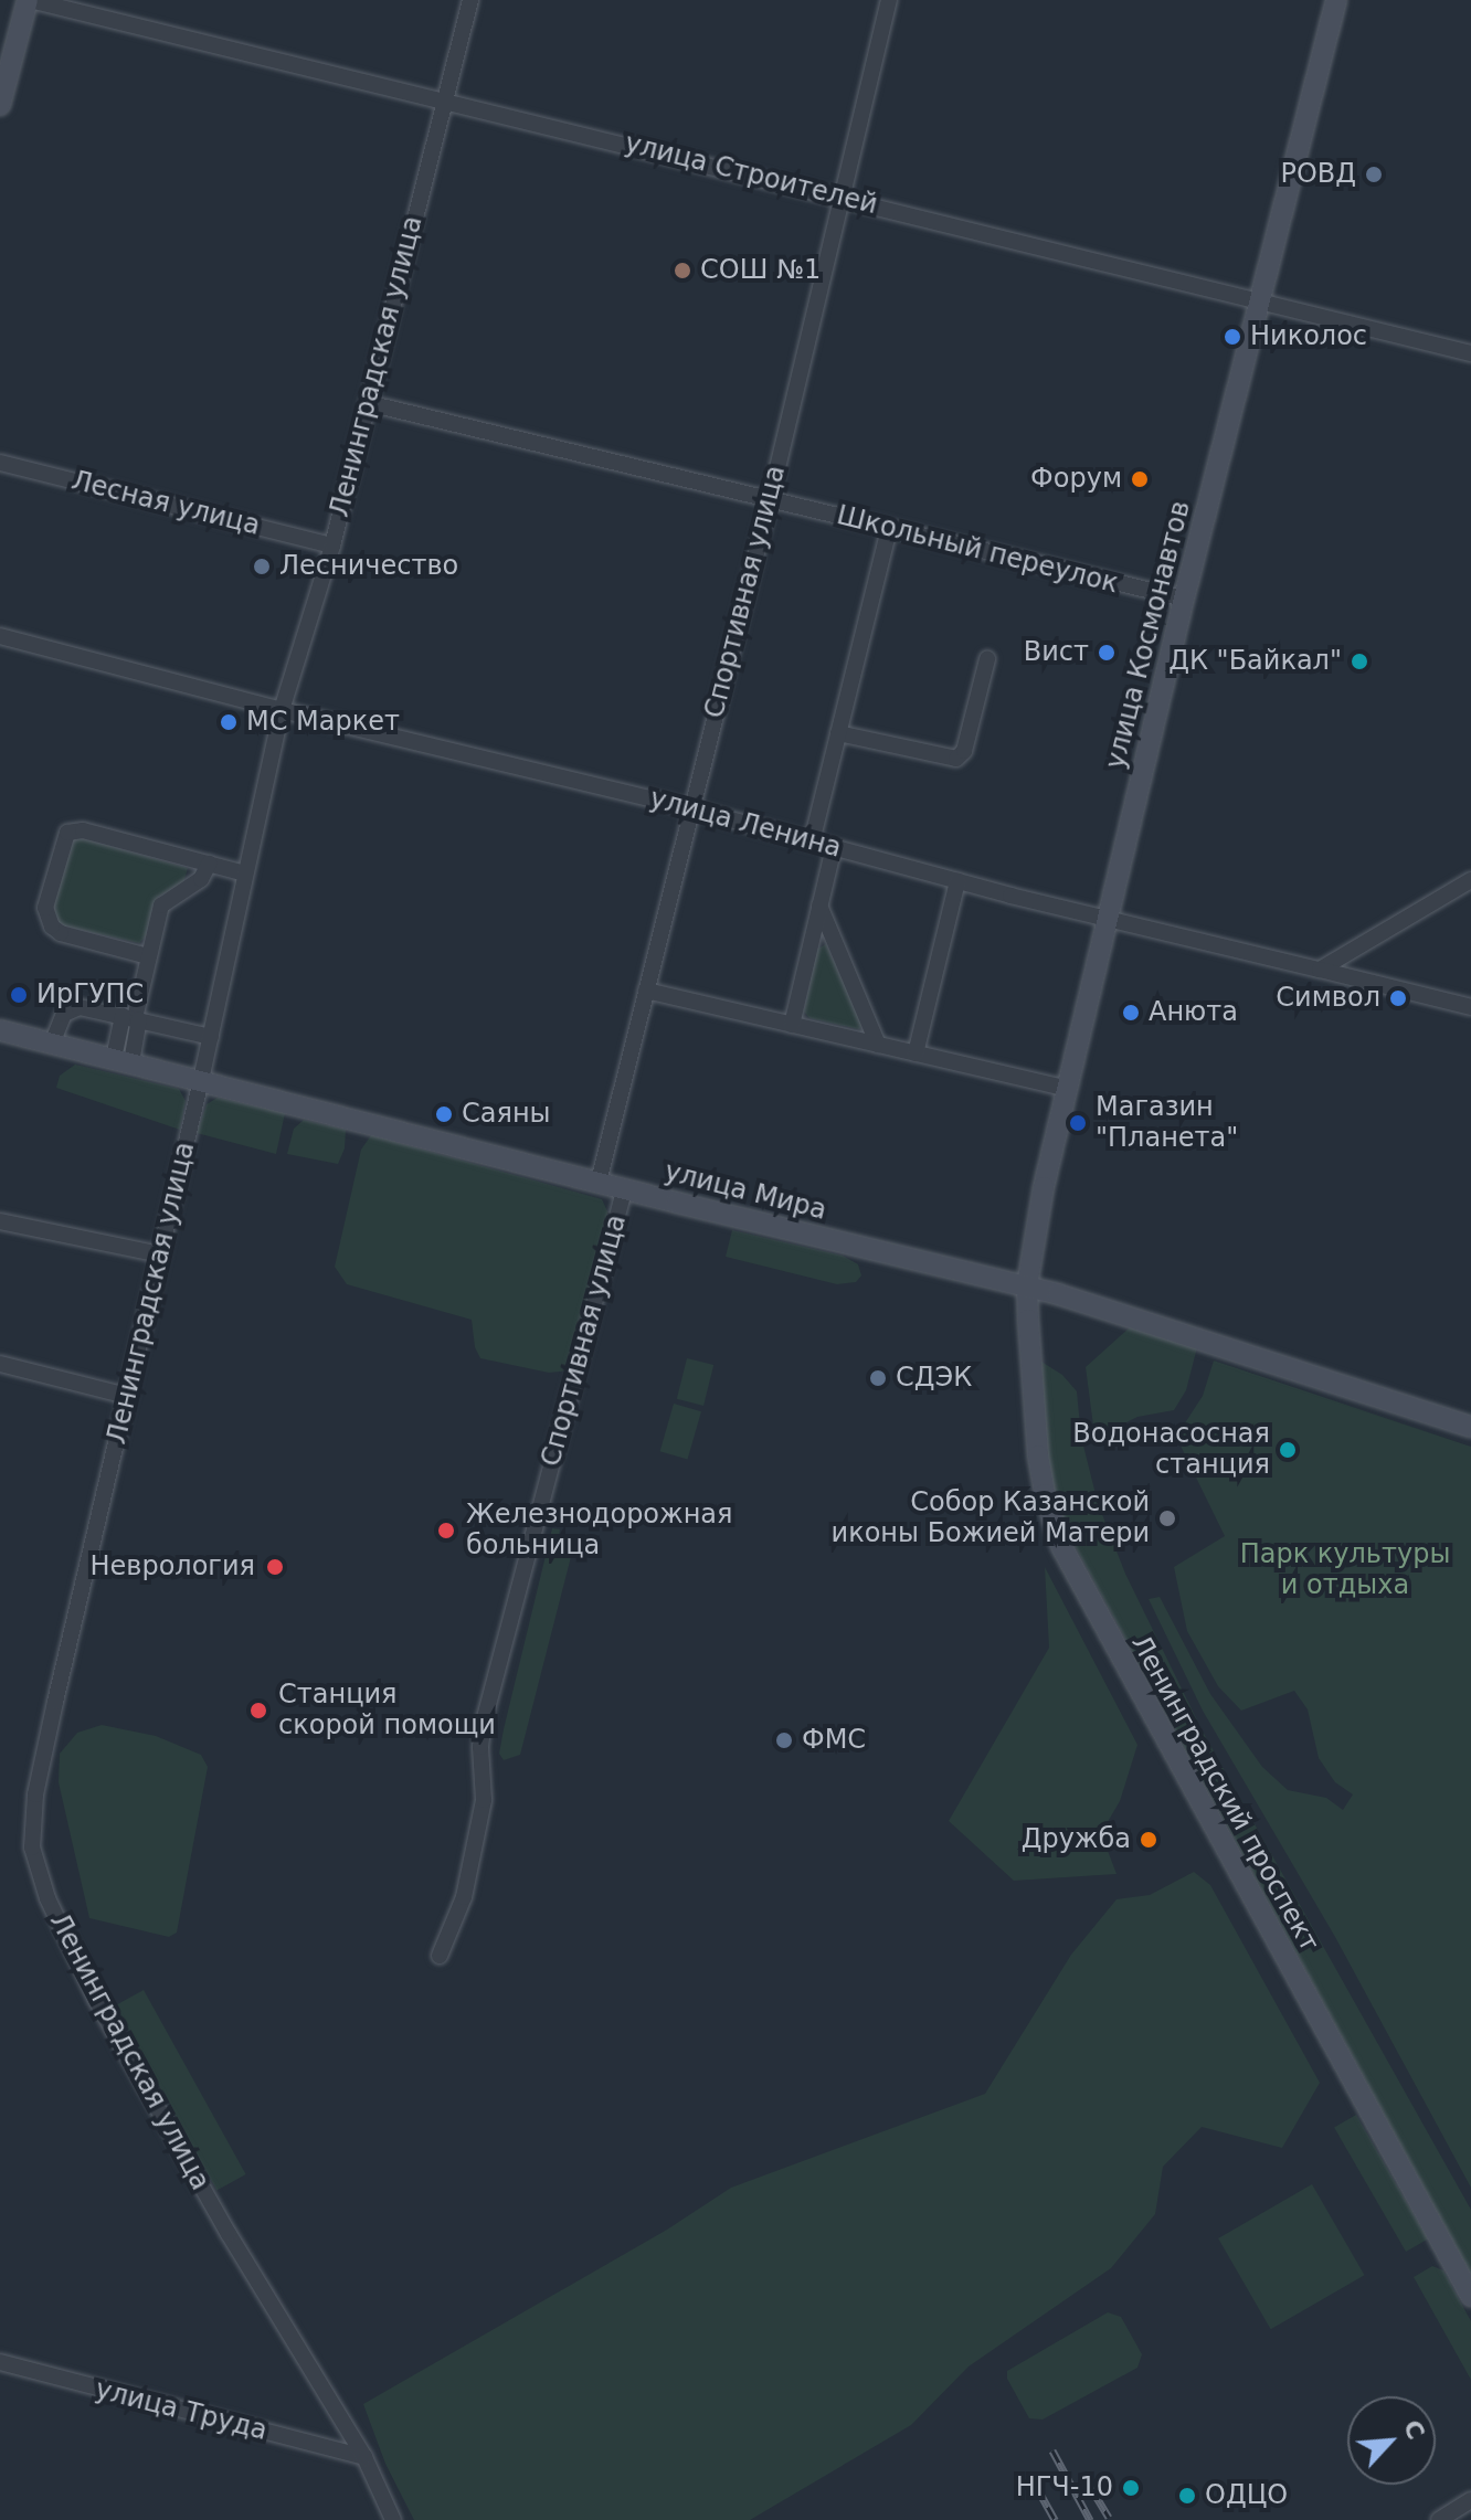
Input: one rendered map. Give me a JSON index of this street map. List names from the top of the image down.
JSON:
{
  "streets": {
    "street": [
      "улица Строителей",
      "Ленинградская улица",
      "Лесная улица",
      "Школьный переулок",
      "Спортивная улица",
      "улица Космонавтов",
      "улица Ленина",
      "улица Мира",
      "Ленинградский проспект",
      "улица Труда"
    ]
  },
  "crossings": [
    ["улица Строителей", "Ленинградская улица"],
    ["улица Строителей", "Спортивная улица"],
    ["улица Строителей", "улица Космонавтов"],
    ["Ленинградская улица", "Лесная улица"],
    ["Ленинградская улица", "Школьный переулок"],
    ["Ленинградская улица", "улица Ленина"],
    ["Ленинградская улица", "улица Мира"],
    ["Ленинградская улица", "улица Труда"],
    ["Школьный переулок", "Спортивная улица"],
    ["Школьный переулок", "улица Космонавтов"],
    ["Спортивная улица", "улица Ленина"],
    ["Спортивная улица", "улица Мира"],
    ["улица Космонавтов", "улица Ленина"],
    ["улица Космонавтов", "улица Мира"],
    ["улица Космонавтов", "Ленинградский проспект"],
    ["улица Мира", "Ленинградский проспект"]
  ],
  "parks": ["Парк культуры и отдыха"],
  "places": [
    "РОВД",
    "СОШ №1",
    "Николос",
    "Форум",
    "Лесничество",
    "Вист",
    "ДК \"Байкал\"",
    "МС Маркет",
    "ИрГУПС",
    "Символ",
    "Анюта",
    "Саяны",
    "Магазин \"Планета\"",
    "СДЭК",
    "Водонасосная станция",
    "Собор Казанской иконы Божией Матери",
    "Железнодорожная больница",
    "Неврология",
    "Станция скорой помощи",
    "ФМС",
    "Дружба",
    "НГЧ-10",
    "ОДЦО"
  ],
  "north": "top right"
}
